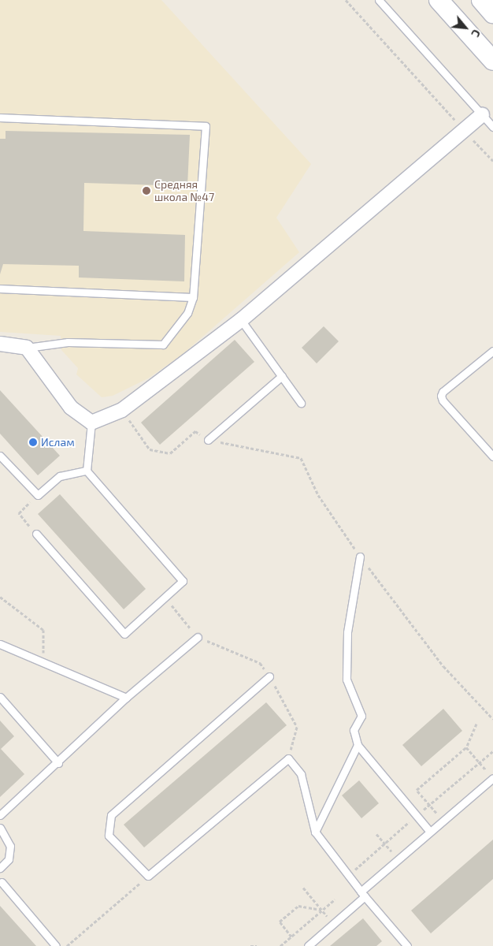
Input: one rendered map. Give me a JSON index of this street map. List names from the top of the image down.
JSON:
{
  "places": ["Средняя школа №47", "Ислам"],
  "north": "bottom right"
}
